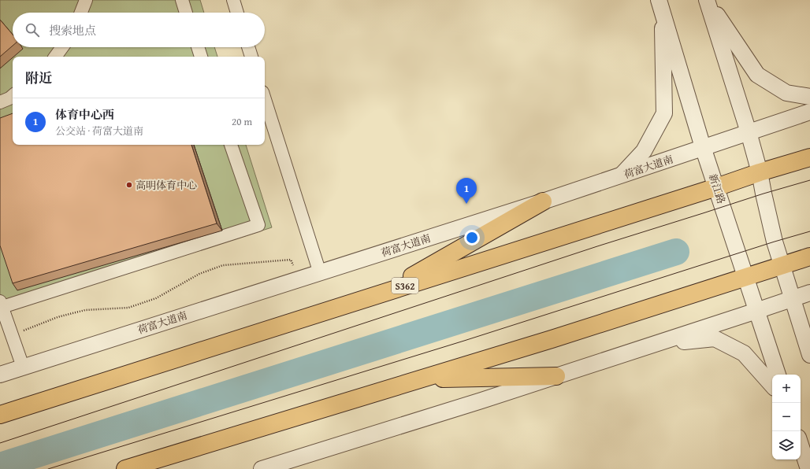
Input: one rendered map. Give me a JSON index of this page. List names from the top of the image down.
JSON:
{
  "streets": {
    "main road": ["S362"],
    "street": ["荷富大道南", "新江路"]
  },
  "crossings": [
    ["荷富大道南", "新江路"],
    ["新江路", "S362"]
  ],
  "places": ["高明体育中心"],
  "page": {
    "search": "搜索地点",
    "heading": "附近",
    "list": [
      {
        "mark": "1",
        "name": "体育中心西",
        "note": "公交站 · 荷富大道南",
        "value": "20 m"
      }
    ],
    "pins": "1",
    "map_buttons": ["+", "−"]
  }
}
